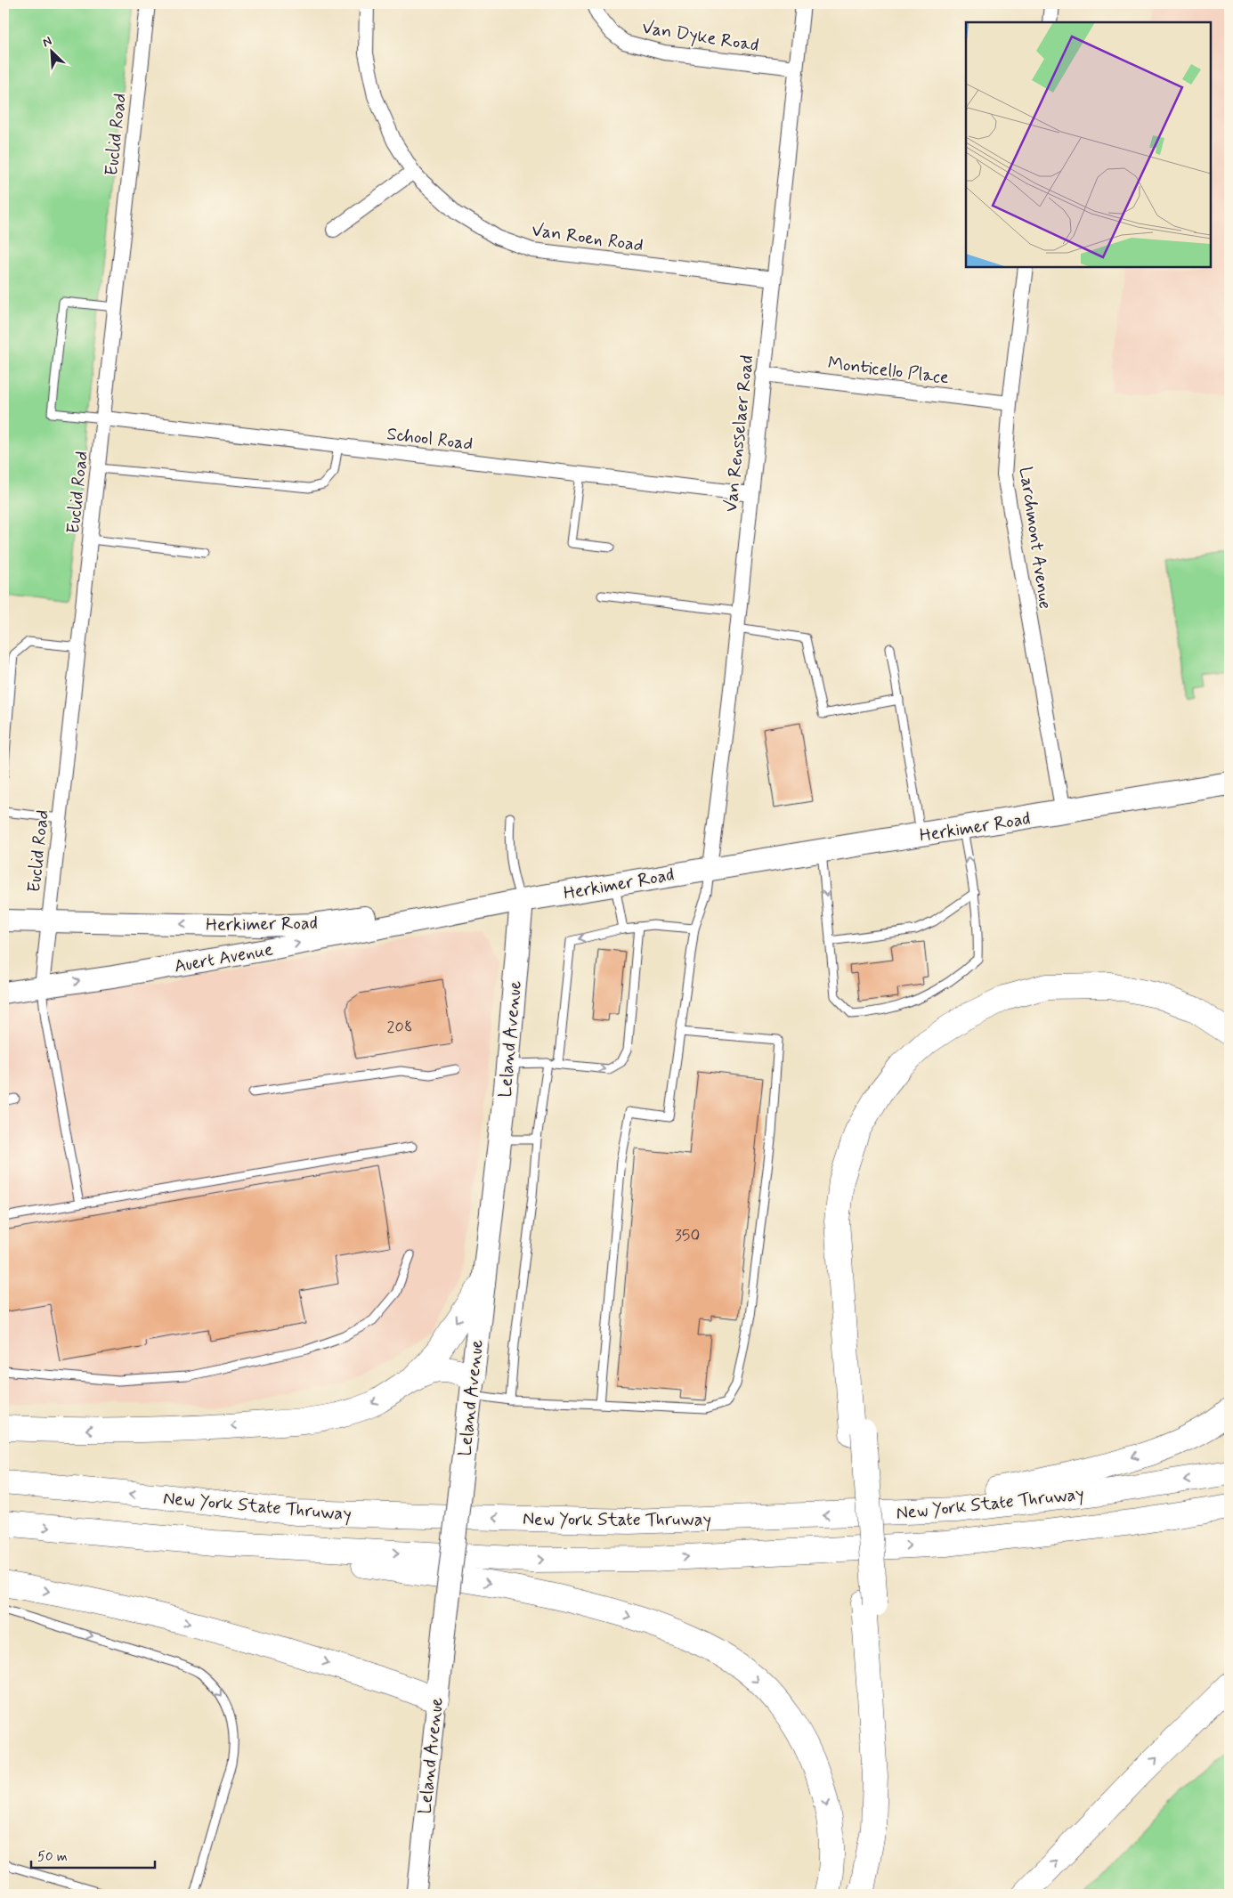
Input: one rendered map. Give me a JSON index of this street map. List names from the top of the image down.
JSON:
{
  "streets": {
    "highway": ["New York State Thruway"],
    "main road": ["Herkimer Road", "Auert Avenue", "Leland Avenue"],
    "street": [
      "Van Dyke Road",
      "Euclid Road",
      "Van Roen Road",
      "Monticello Place",
      "Van Rensselaer Road",
      "School Road",
      "Larchmont Avenue"
    ]
  },
  "crossings": [
    ["Van Dyke Road", "Van Rensselaer Road"],
    ["Euclid Road", "School Road"],
    ["Euclid Road", "Herkimer Road"],
    ["Euclid Road", "Auert Avenue"],
    ["Van Roen Road", "Van Rensselaer Road"],
    ["Monticello Place", "Van Rensselaer Road"],
    ["Monticello Place", "Larchmont Avenue"],
    ["Van Rensselaer Road", "School Road"],
    ["Van Rensselaer Road", "Herkimer Road"],
    ["Larchmont Avenue", "Herkimer Road"],
    ["Herkimer Road", "Auert Avenue"],
    ["Herkimer Road", "Leland Avenue"],
    ["Auert Avenue", "Leland Avenue"]
  ],
  "one_way": ["Herkimer Road", "Auert Avenue"],
  "house_numbers": ["208", "350"],
  "scale_bar": "50 m",
  "north": "top left"
}
